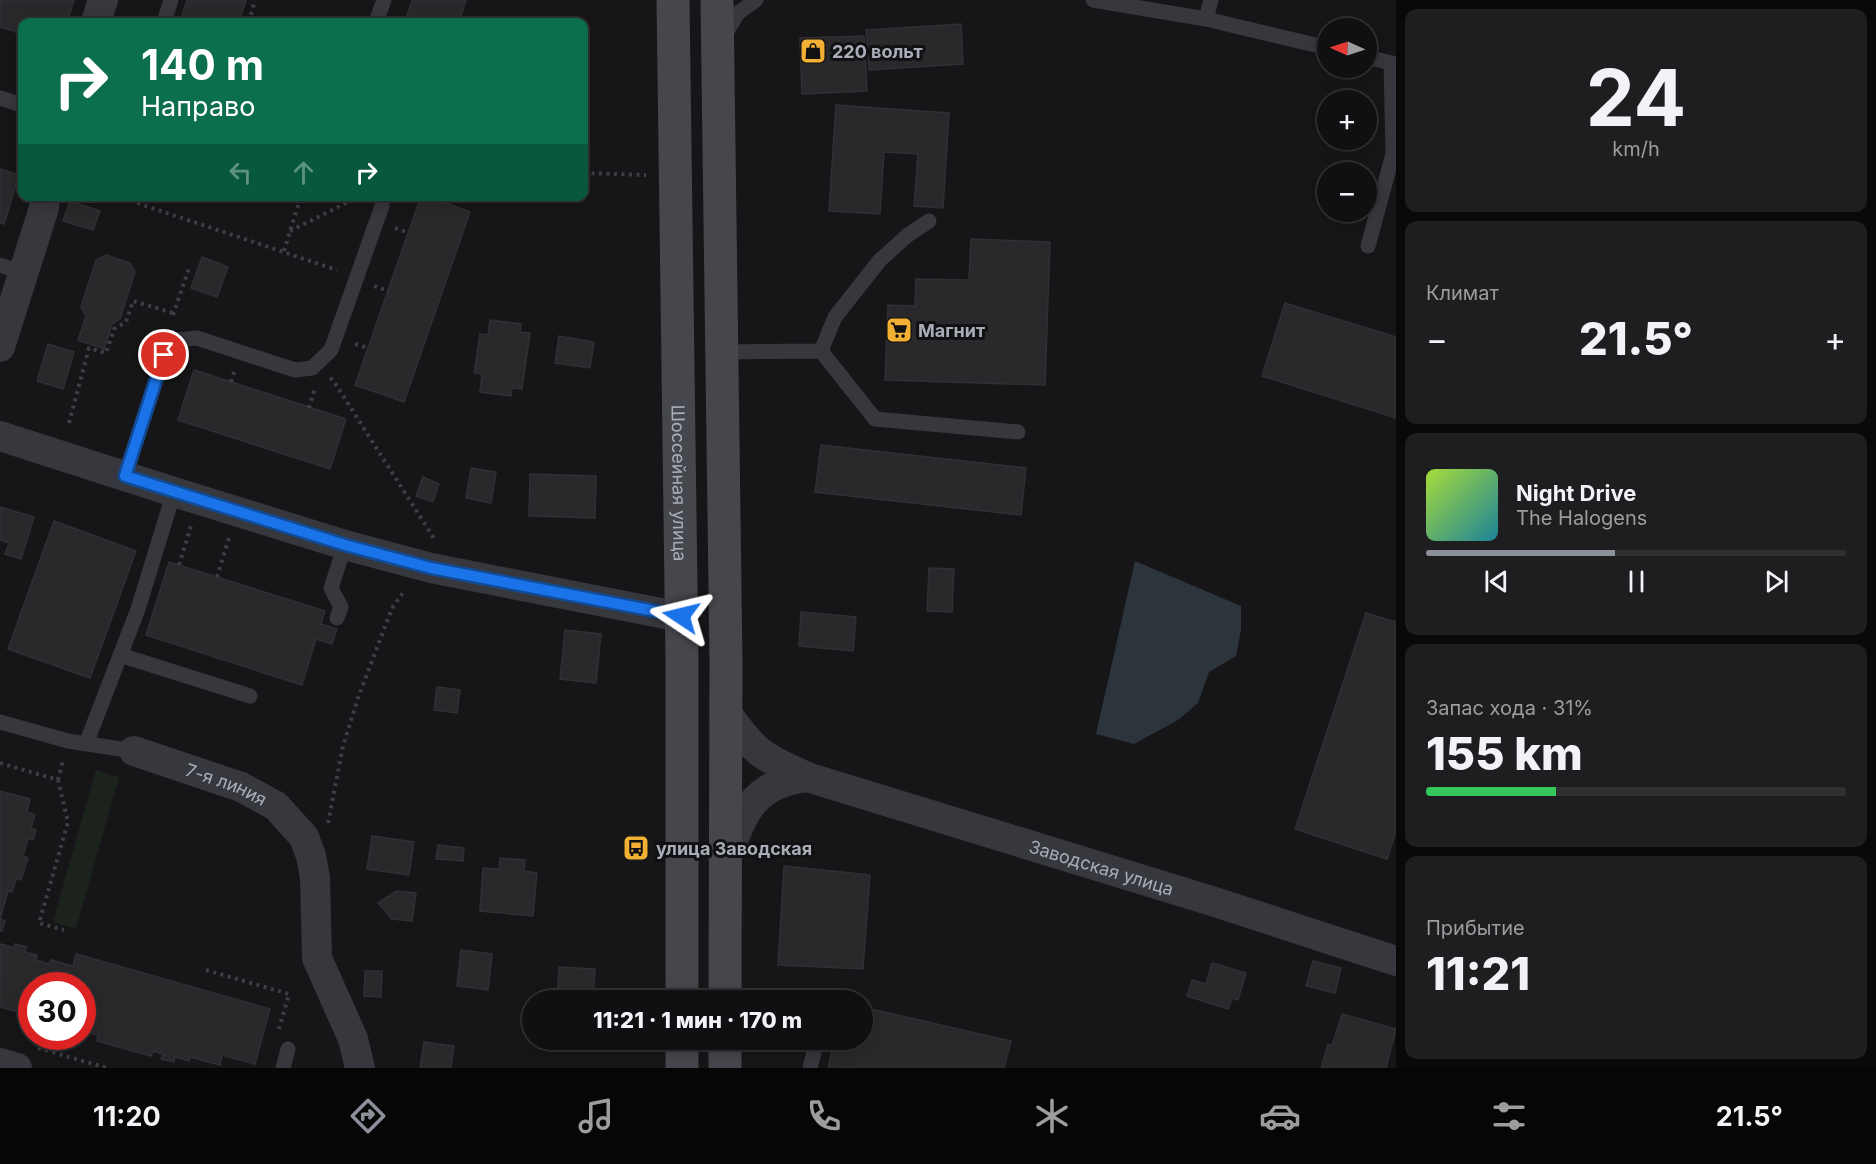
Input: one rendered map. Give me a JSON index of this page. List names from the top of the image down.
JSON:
{
  "streets": {
    "main road": ["Шоссейная улица"],
    "street": ["7-я линия", "Заводская улица"]
  },
  "places": {
    "shop": ["220 вольт"],
    "supermarket": ["Магнит"],
    "bus stop": ["улица Заводская"]
  },
  "north": "left",
  "page": {
    "tile": [
      ["24", "km/h"],
      "Климат",
      ["Запас хода · 31%", "155 km"],
      ["Прибытие", "11:21"]
    ],
    "map_buttons": ["+", "−"],
    "turn": ["140 m", "Направо"],
    "heat": ["−", "21.5°", "+"],
    "song": ["Night Drive", "The Halogens"],
    "limit": "30",
    "trip": "11:21 · 1 мин · 170 m",
    "tabs": ["11:20", "21.5°"]
  }
}
